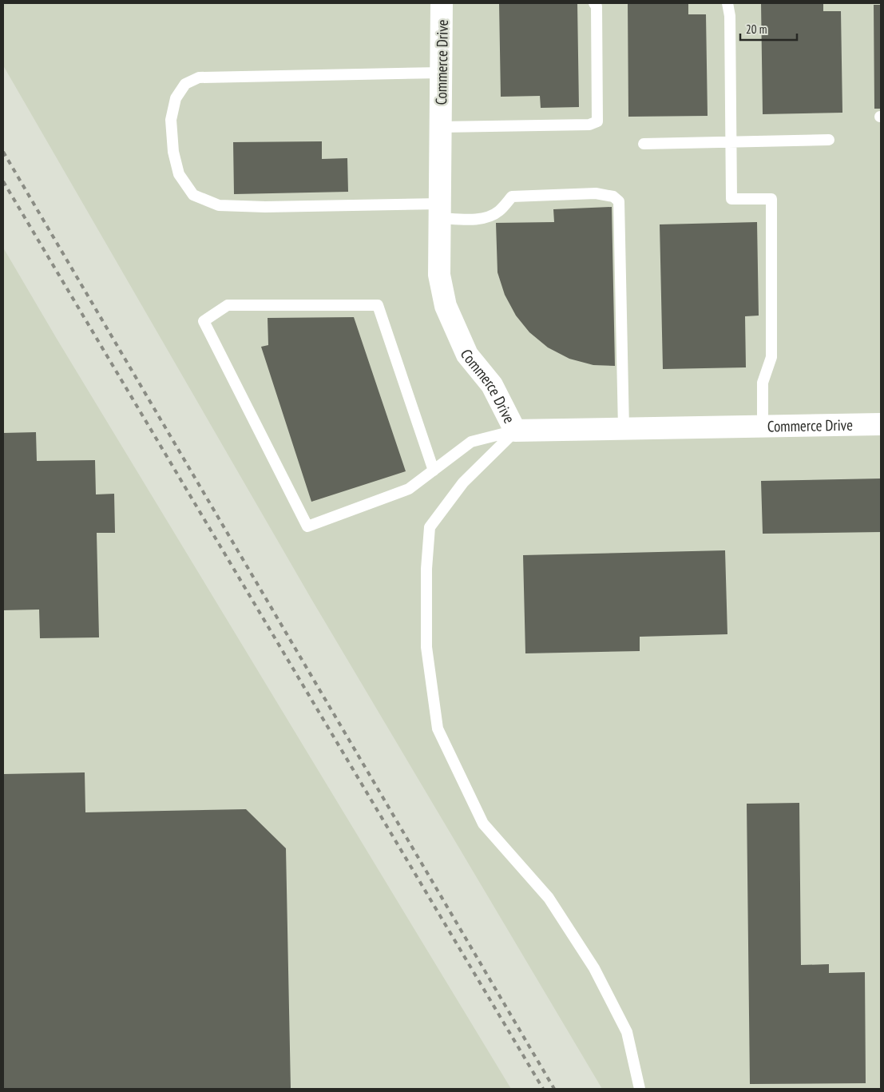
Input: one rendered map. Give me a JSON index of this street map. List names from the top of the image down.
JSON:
{
  "streets": {
    "street": ["Commerce Drive"]
  },
  "scale_bar": "20 m"
}
